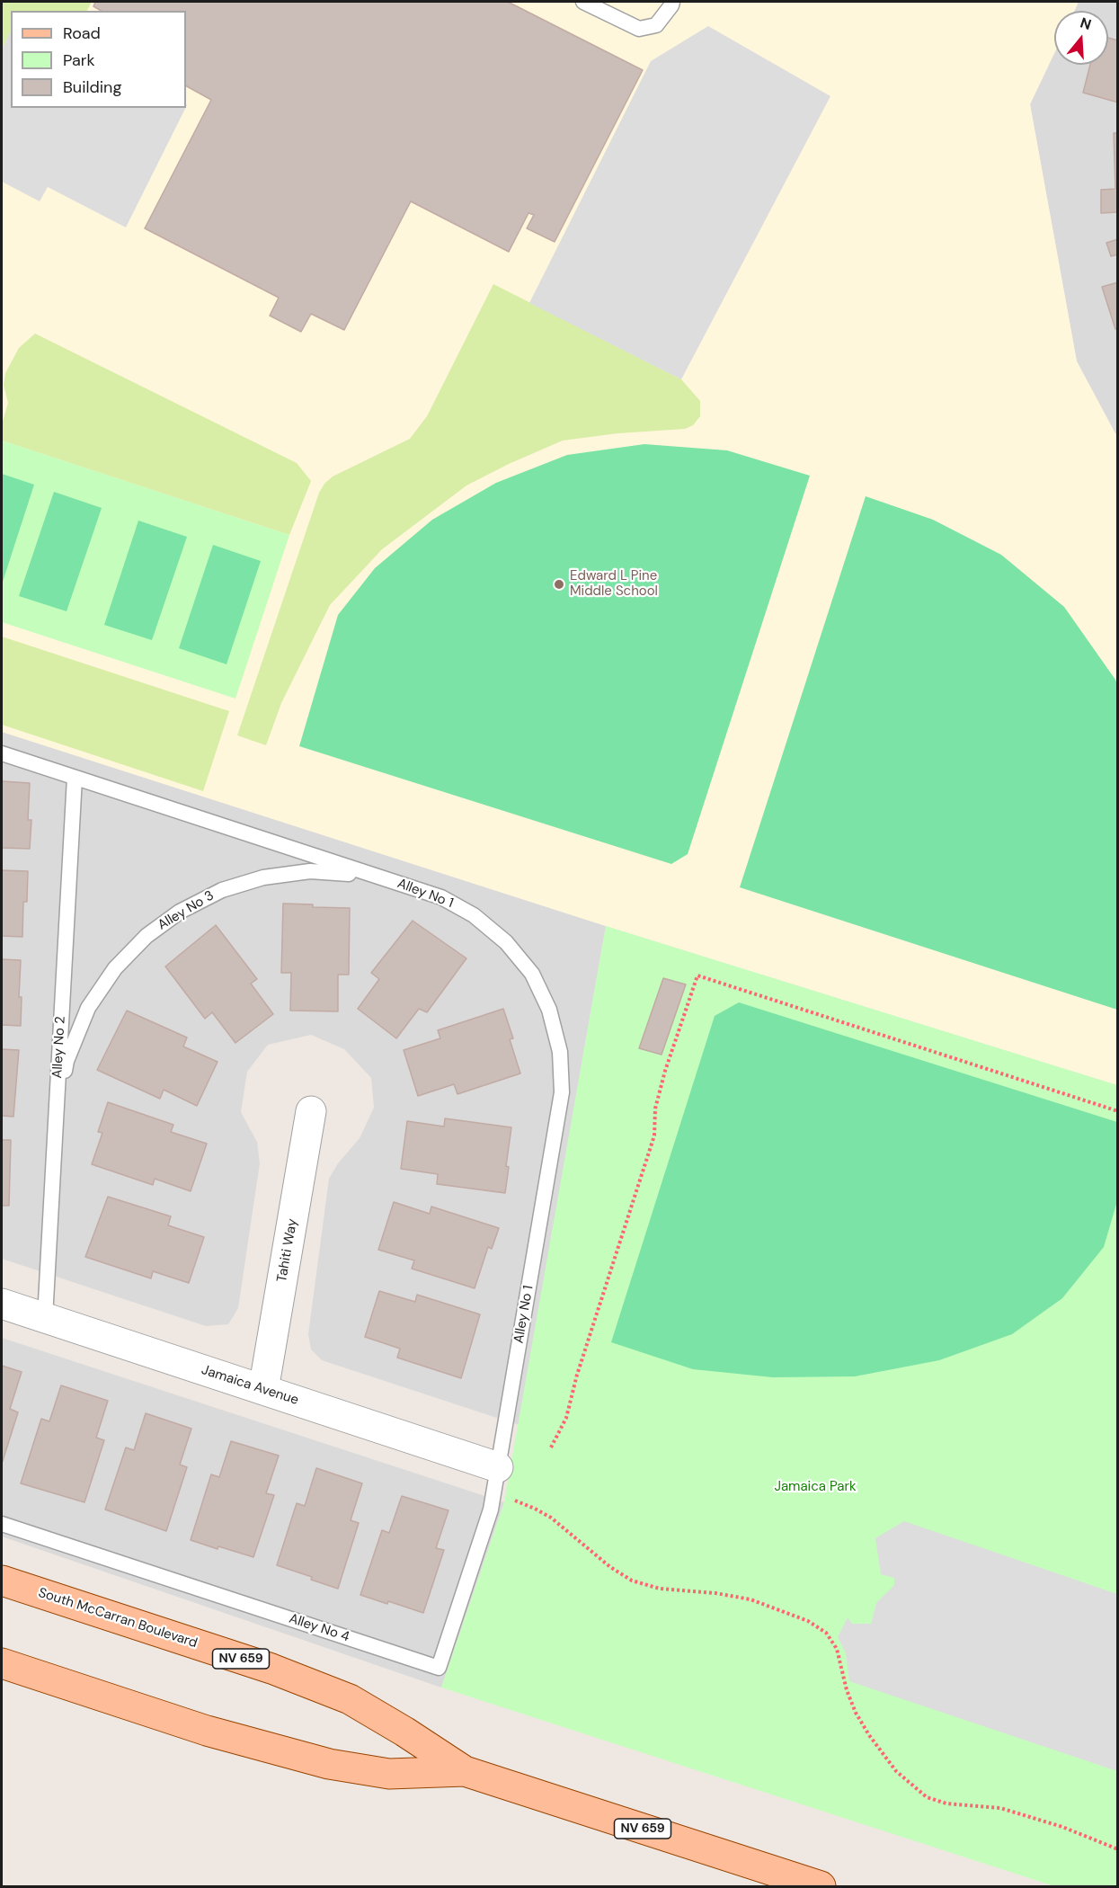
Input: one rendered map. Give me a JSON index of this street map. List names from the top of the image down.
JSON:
{
  "streets": {
    "main road": ["South McCarran Boulevard", "NV 659"],
    "street": ["Tahiti Way", "Jamaica Avenue"],
    "lane": [
      "Alley No 1",
      "Alley No 3",
      "Alley No 2",
      "Alley No 4"
    ]
  },
  "crossings": [
    ["Alley No 1", "Alley No 3"],
    ["Alley No 1", "Alley No 2"],
    ["Alley No 1", "Jamaica Avenue"],
    ["Alley No 1", "Alley No 4"],
    ["Alley No 3", "Alley No 2"],
    ["Alley No 2", "Jamaica Avenue"],
    ["Tahiti Way", "Jamaica Avenue"],
    ["Jamaica Avenue", "Alley No 4"]
  ],
  "parks": ["Jamaica Park"],
  "places": ["Edward L Pine Middle School"],
  "legend": ["Road", "Park", "Building"],
  "north": "top"
}
